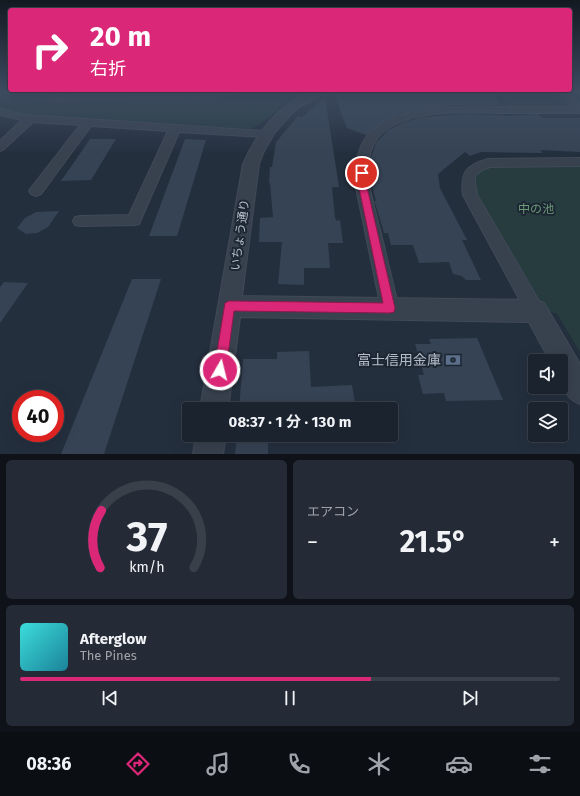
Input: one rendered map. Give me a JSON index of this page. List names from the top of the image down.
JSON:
{
  "streets": {
    "street": ["いちょう通り"]
  },
  "parks": ["中の池"],
  "places": {
    "bank": ["富士信用金庫"]
  },
  "page": {
    "turn": ["20 m", "右折"],
    "limit": "40",
    "trip": "08:37 · 1 分 · 130 m",
    "tile": "エアコン",
    "heat": ["−", "21.5°", "+"],
    "song": ["Afterglow", "The Pines"],
    "tabs": "08:36",
    "gauge": ["37", "km/h"]
  }
}
